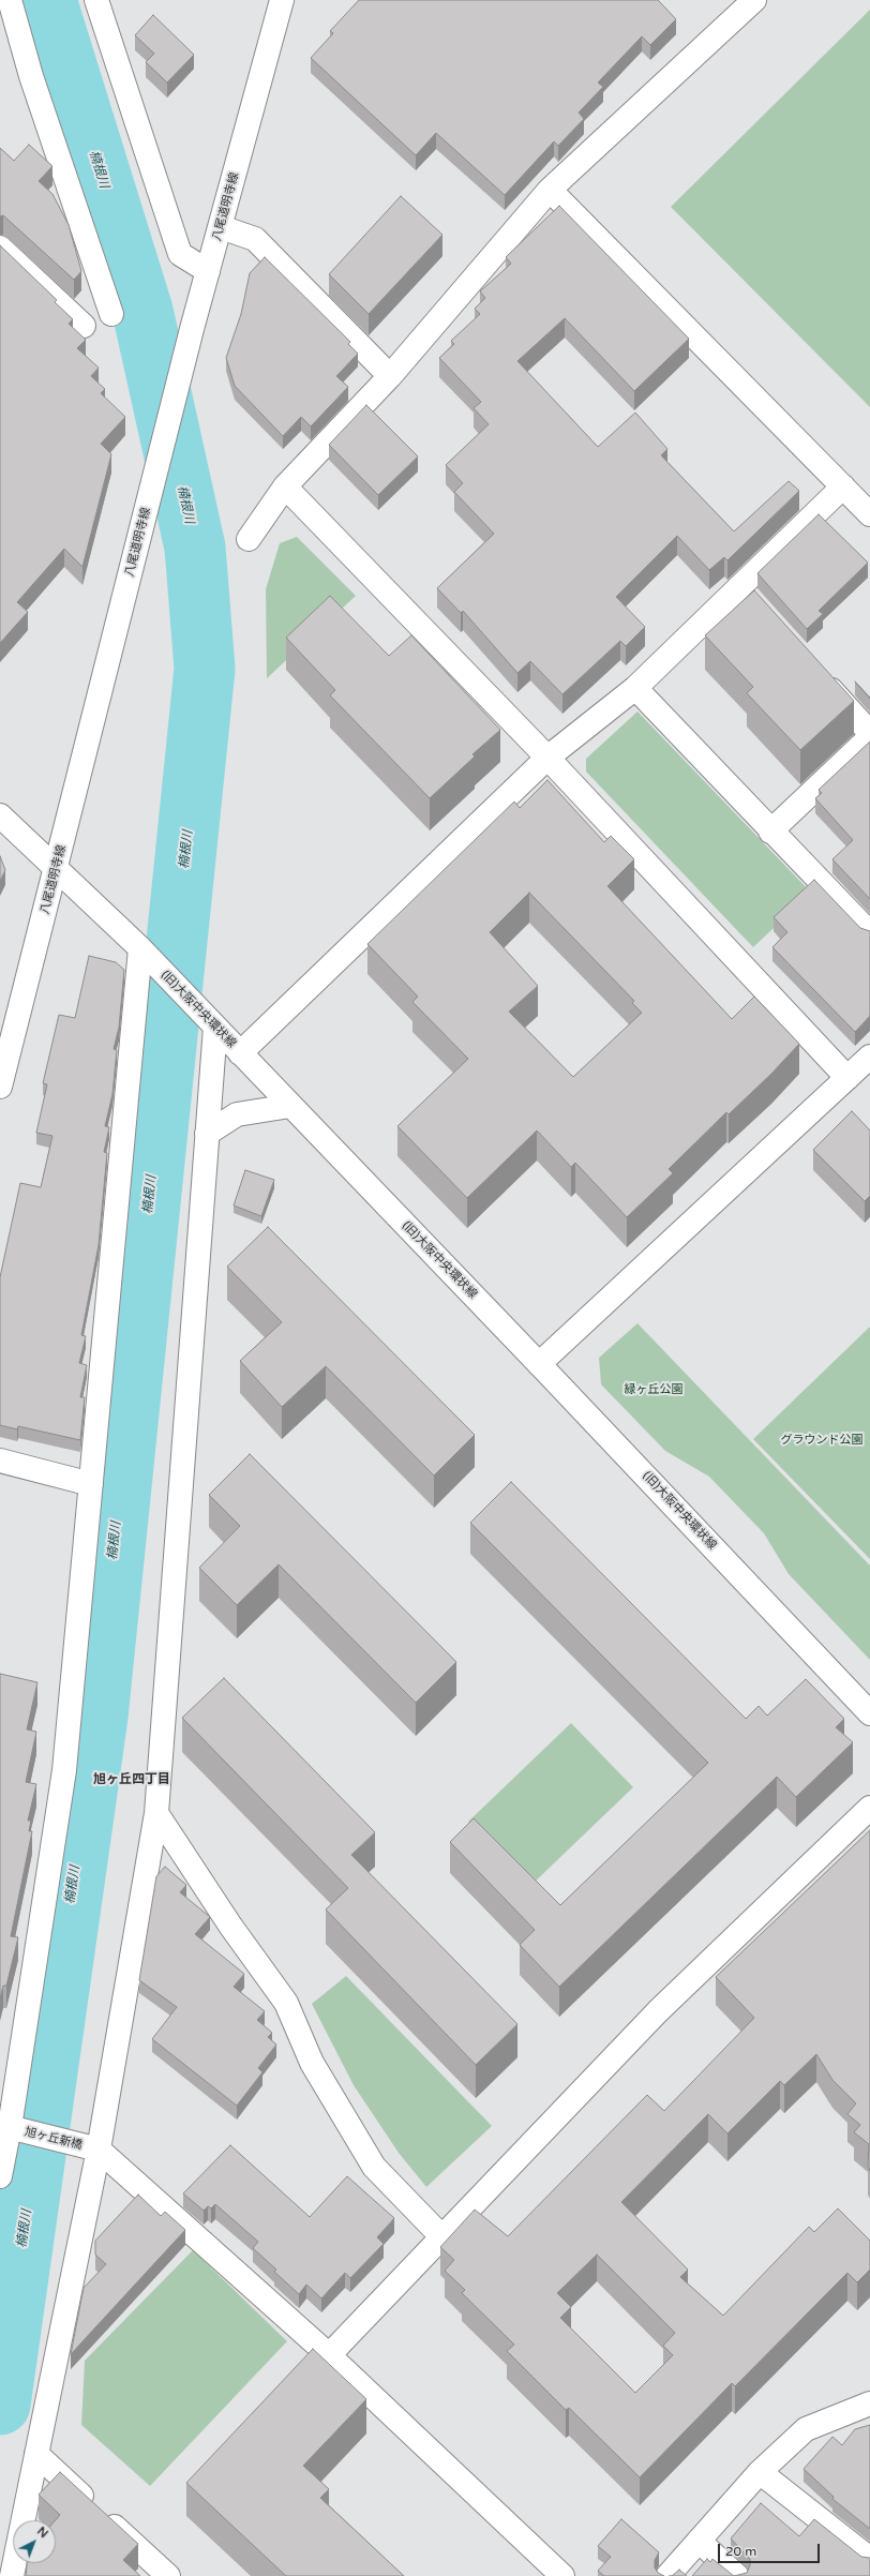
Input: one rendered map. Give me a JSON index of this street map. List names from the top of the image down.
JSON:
{
  "streets": {
    "street": ["八尾道明寺線", "(旧)大阪中央環状線", "旭ヶ丘新橋"]
  },
  "crossings": [
    ["八尾道明寺線", "(旧)大阪中央環状線"]
  ],
  "districts": ["旭ヶ丘四丁目"],
  "water": ["楠根川"],
  "parks": ["緑ヶ丘公園", "グラウンド公園"],
  "scale_bar": "20 m",
  "north": "top right"
}
